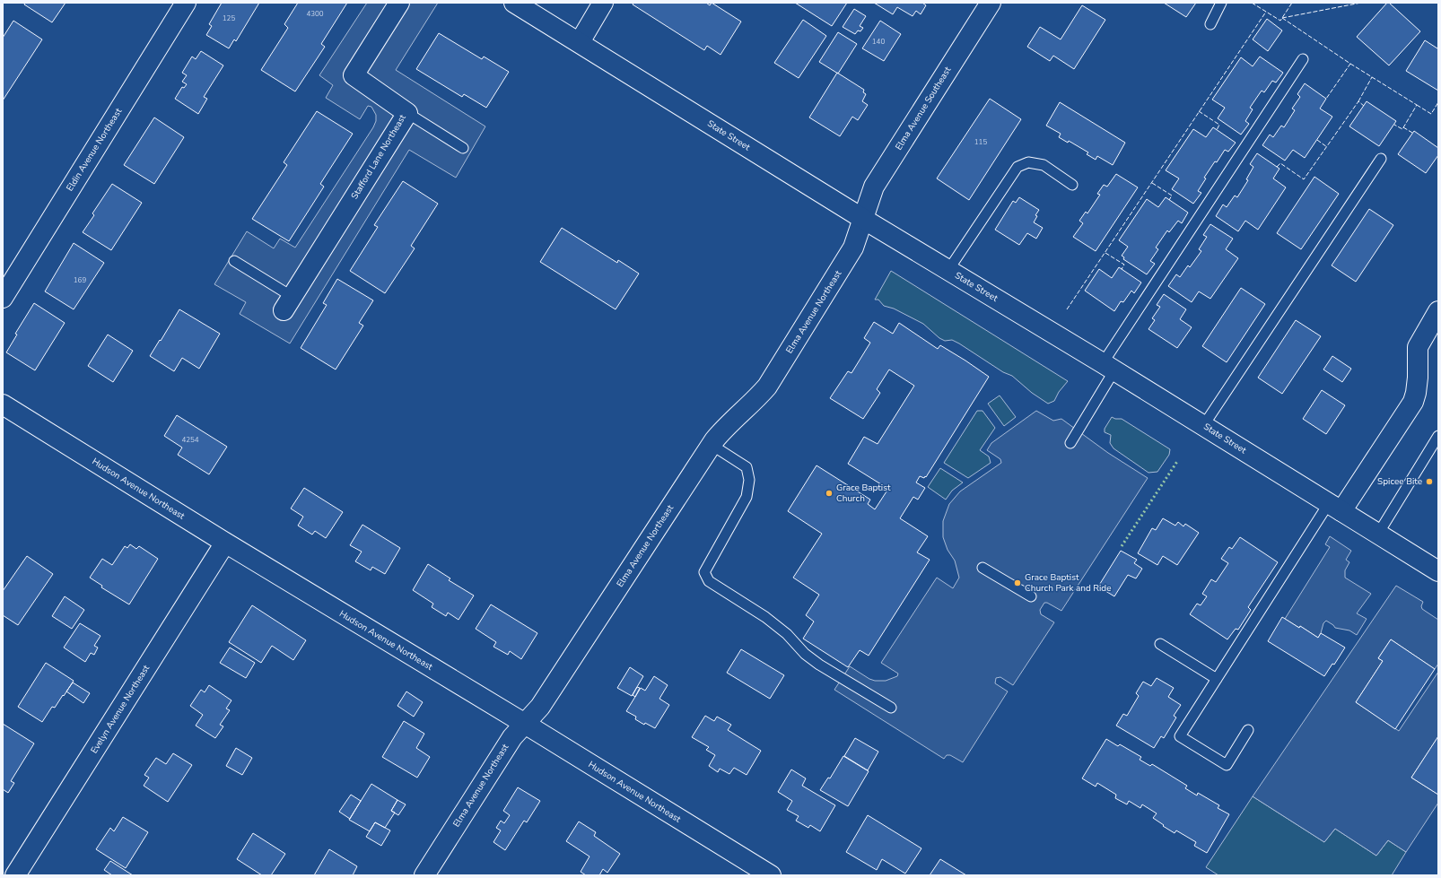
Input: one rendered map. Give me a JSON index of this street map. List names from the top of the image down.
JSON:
{
  "streets": {
    "street": [
      "Elma Avenue Southeast",
      "State Street",
      "Eldin Avenue Northeast",
      "Stafford Lane Northeast",
      "Elma Avenue Northeast",
      "Hudson Avenue Northeast",
      "Evelyn Avenue Northeast"
    ]
  },
  "crossings": [
    ["Elma Avenue Southeast", "State Street"],
    ["Elma Avenue Southeast", "Elma Avenue Northeast"],
    ["State Street", "Elma Avenue Northeast"],
    ["Elma Avenue Northeast", "Hudson Avenue Northeast"],
    ["Hudson Avenue Northeast", "Evelyn Avenue Northeast"]
  ],
  "places": ["Spicee Bite", "Grace Baptist Church", "Grace Baptist Church Park and Ride"],
  "house_numbers": [
    "4300",
    "125",
    "140",
    "115",
    "169",
    "4254"
  ]
}
